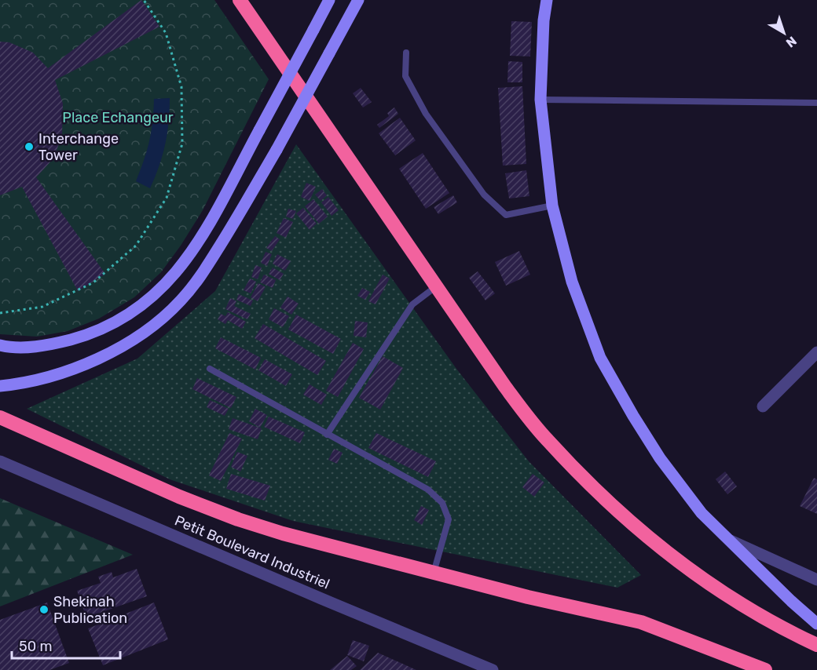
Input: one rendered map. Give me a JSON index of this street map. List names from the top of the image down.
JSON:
{
  "streets": {
    "street": ["Petit Boulevard Industriel"]
  },
  "parks": ["Place Echangeur"],
  "places": ["Interchange Tower", "Shekinah Publication"],
  "scale_bar": "50 m",
  "north": "bottom right"
}
